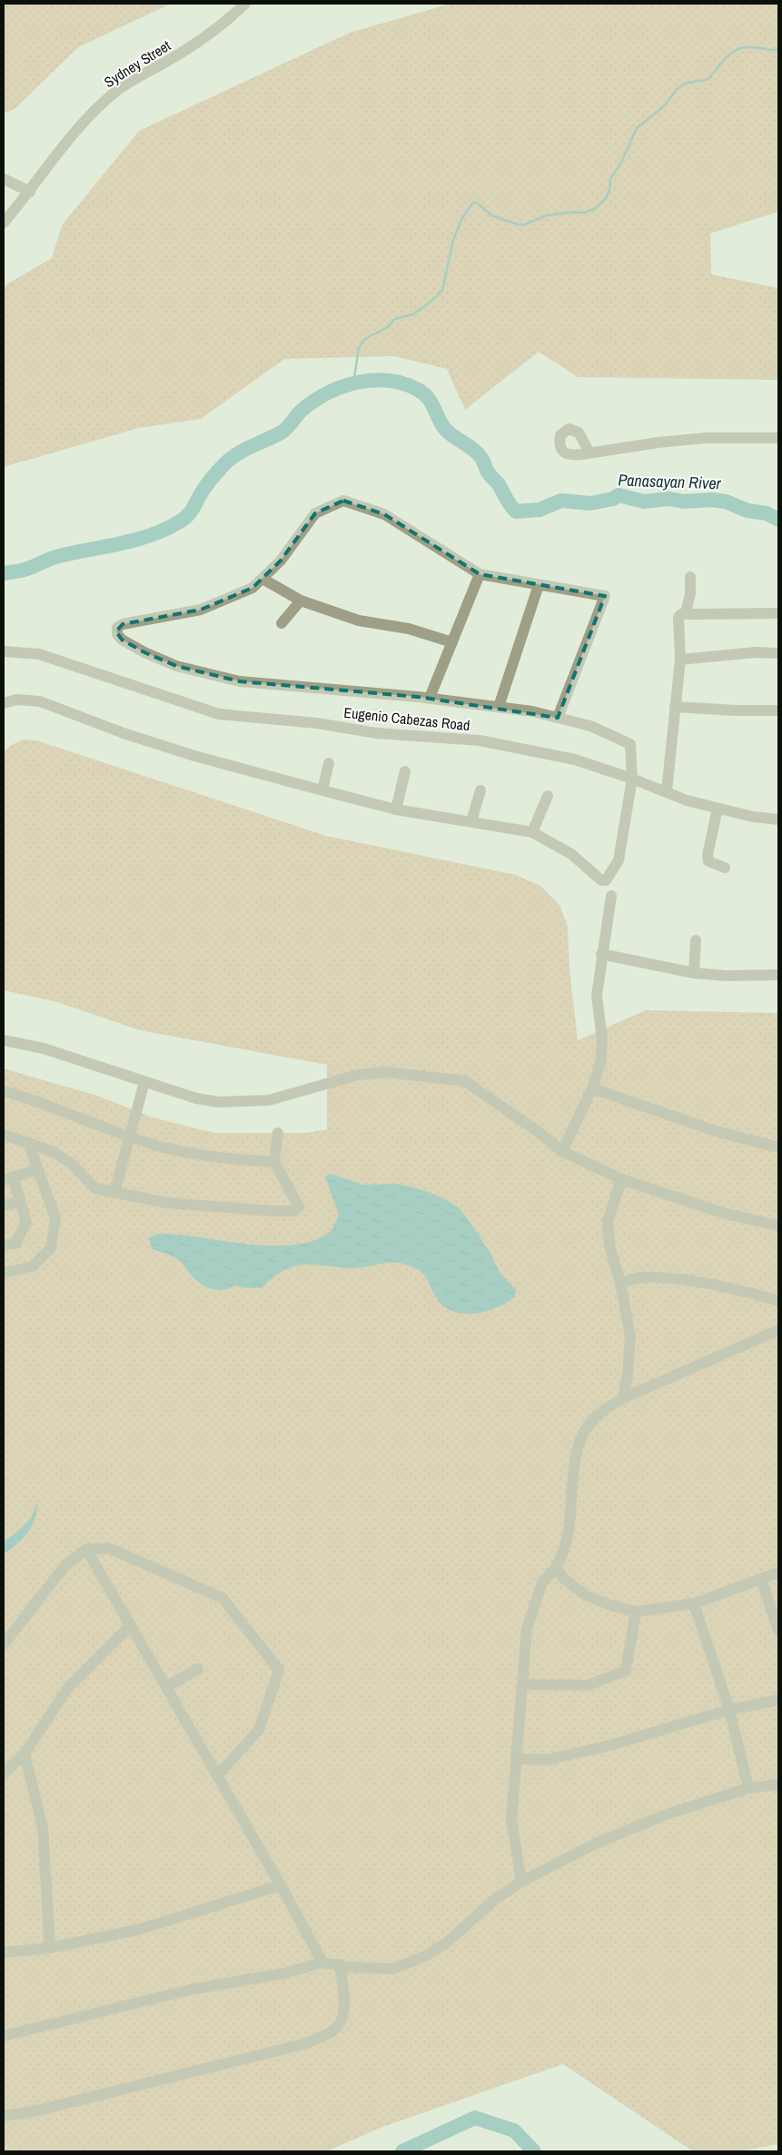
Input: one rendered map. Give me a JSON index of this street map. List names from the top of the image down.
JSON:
{
  "streets": {
    "street": ["Sydney Street", "Eugenio Cabezas Road"]
  },
  "water": ["Panasayan River"]
}
